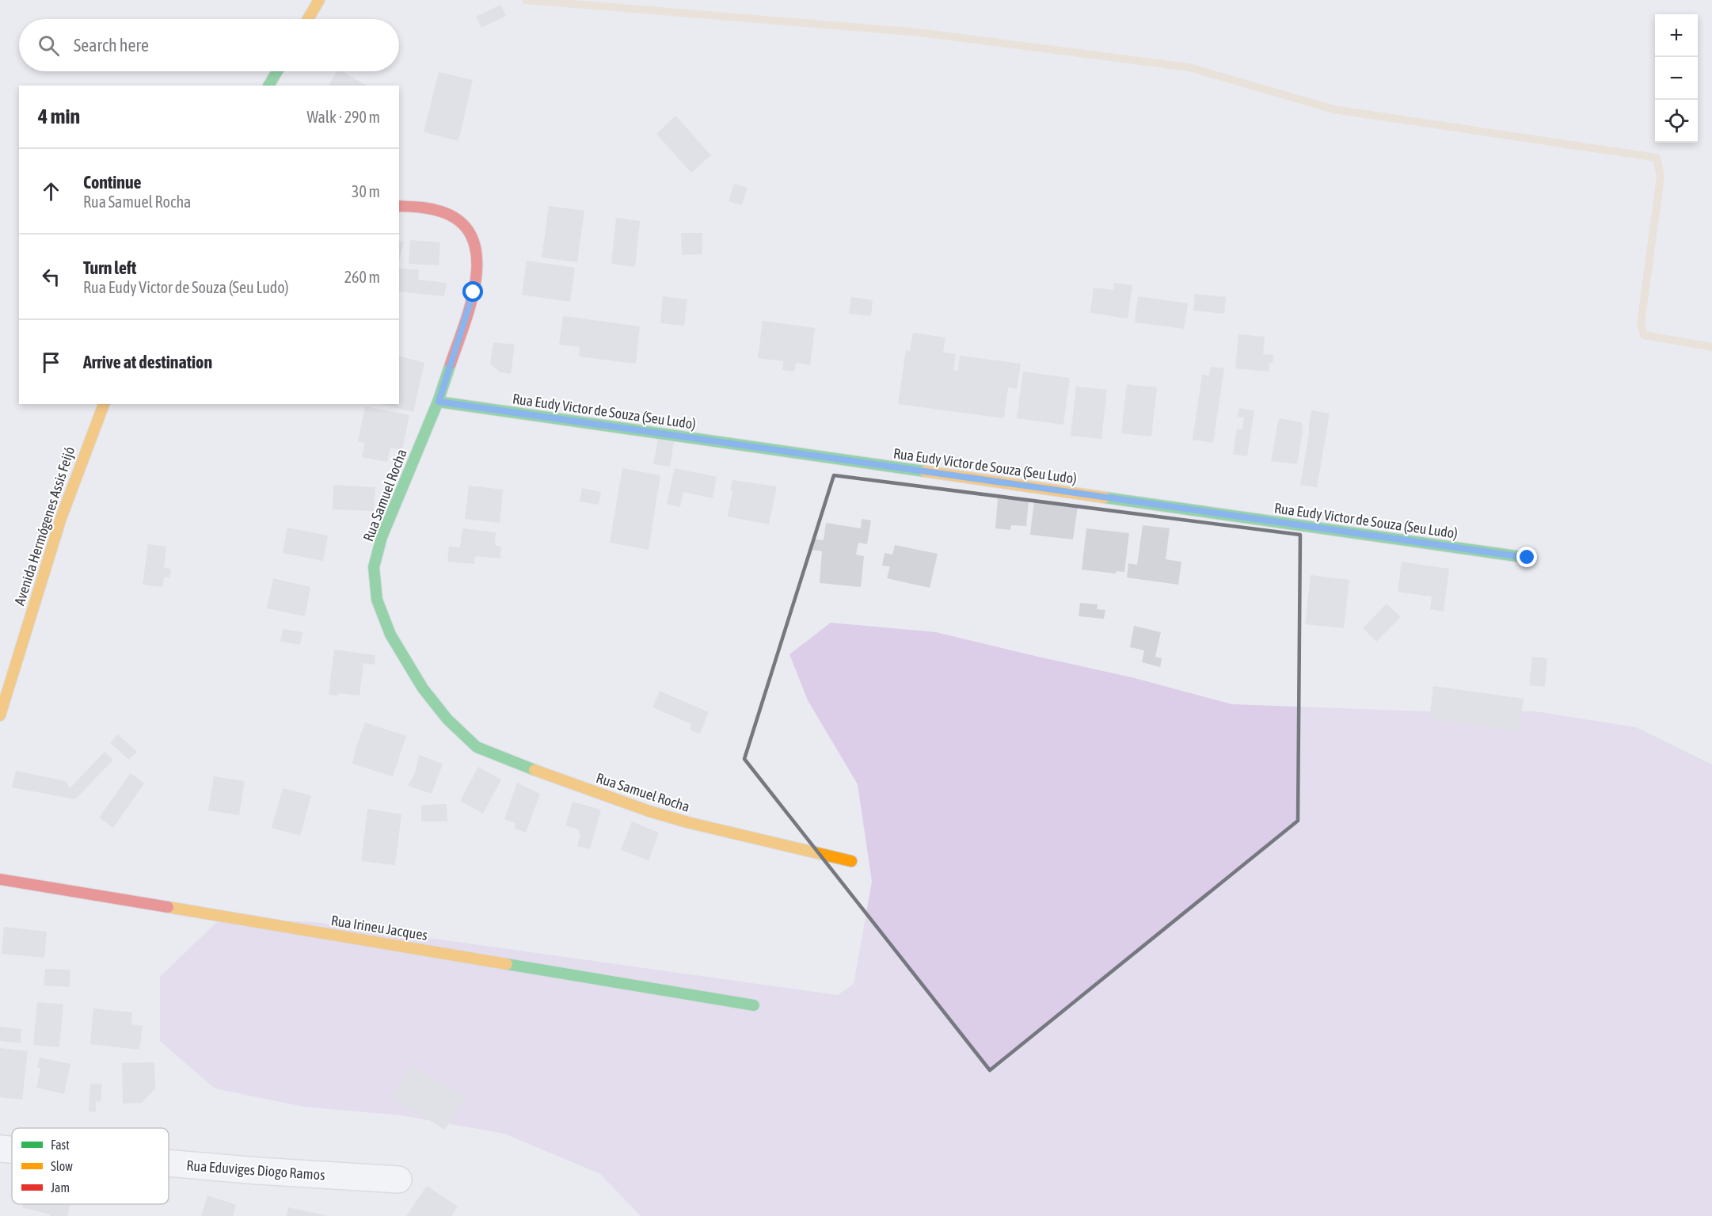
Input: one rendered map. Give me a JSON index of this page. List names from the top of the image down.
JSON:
{
  "streets": {
    "street": [
      "Rua Eudy Victor de Souza (Seu Ludo)",
      "Rua Samuel Rocha",
      "Avenida Hermógenes Assis Feijó",
      "Rua Irineu Jacques",
      "Rua Eduviges Diogo Ramos"
    ]
  },
  "crossings": [
    ["Rua Eudy Victor de Souza (Seu Ludo)", "Rua Samuel Rocha"]
  ],
  "legend": ["Fast", "Slow", "Jam"],
  "page": {
    "map_buttons": ["+", "−"],
    "search": "Search here",
    "heading": ["4 min", "Walk · 290 m"],
    "list": [
      ["Continue", "Rua Samuel Rocha", "30 m"],
      ["Turn left", "Rua Eudy Victor de Souza (Seu Ludo)", "260 m"],
      "Arrive at destination"
    ]
  }
}
